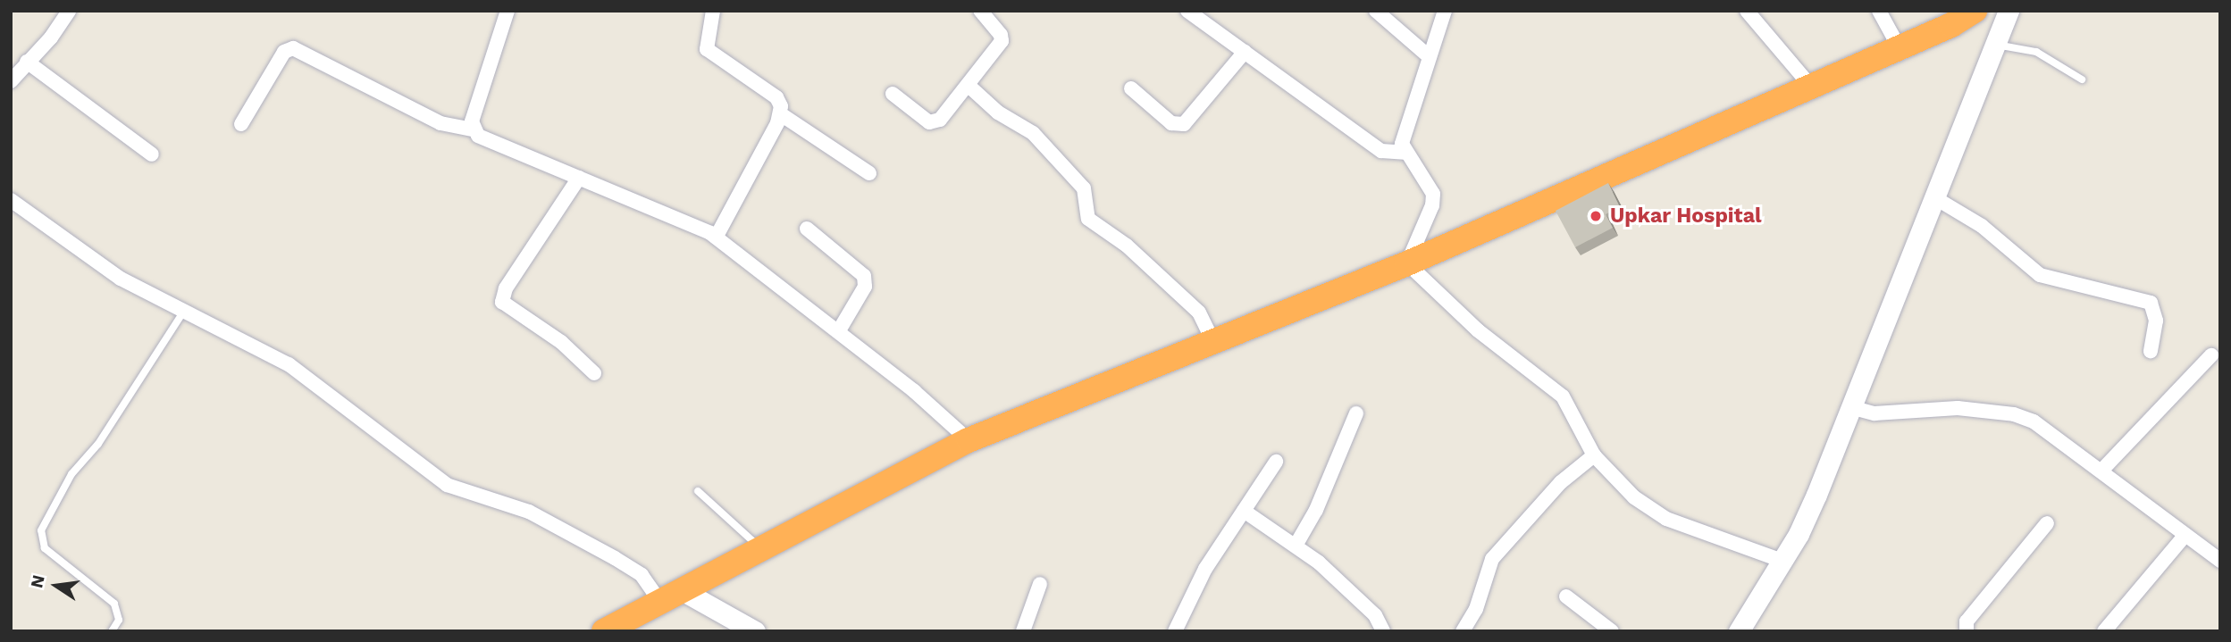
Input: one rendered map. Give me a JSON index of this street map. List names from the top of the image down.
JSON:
{
  "places": ["Upkar Hospital"],
  "north": "left"
}
